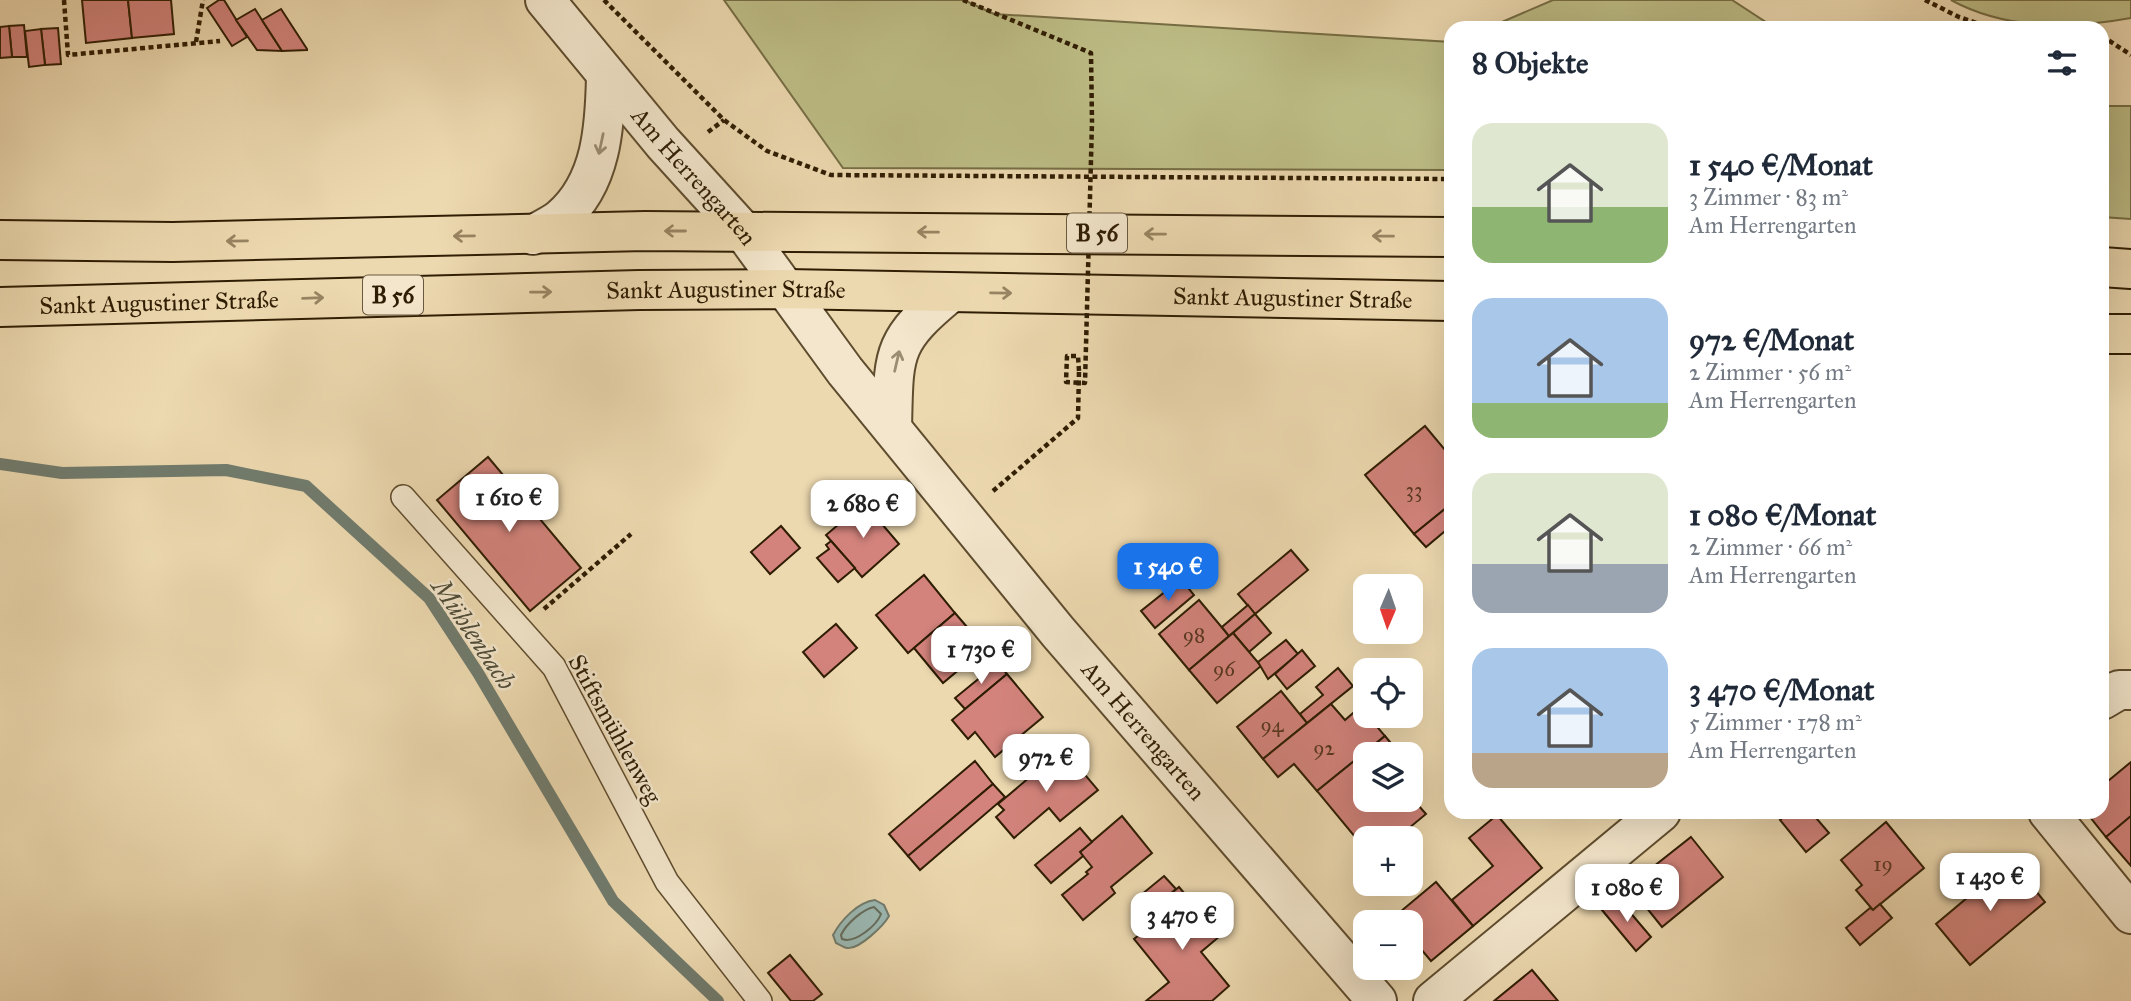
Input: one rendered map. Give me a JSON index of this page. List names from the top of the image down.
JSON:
{
  "streets": {
    "main road": ["B 56", "Sankt Augustiner Straße"],
    "street": ["Am Herrengarten"],
    "lane": ["Stiftsmühlenweg"]
  },
  "crossings": [
    ["Am Herrengarten", "B 56"],
    ["Am Herrengarten", "Sankt Augustiner Straße"]
  ],
  "water": ["Mühlenbach"],
  "house_numbers": [
    "33",
    "98",
    "96",
    "94",
    "92",
    "19"
  ],
  "north": "bottom",
  "page": {
    "heading": "8 Objekte",
    "list": [
      {
        "name": "1 540 €/Monat",
        "note": "3 Zimmer · 83 m² · Am Herrengarten"
      },
      {
        "name": "972 €/Monat",
        "note": "2 Zimmer · 56 m² · Am Herrengarten"
      },
      {
        "name": "1 080 €/Monat",
        "note": "2 Zimmer · 66 m² · Am Herrengarten"
      },
      {
        "name": "3 470 €/Monat",
        "note": "5 Zimmer · 178 m² · Am Herrengarten"
      }
    ],
    "price": [
      "1 610 €",
      "2 680 €",
      "1 540 €",
      "1 730 €",
      "972 €",
      "1 430 €",
      "1 080 €",
      "3 470 €"
    ],
    "map_buttons": ["+", "−"]
  }
}
